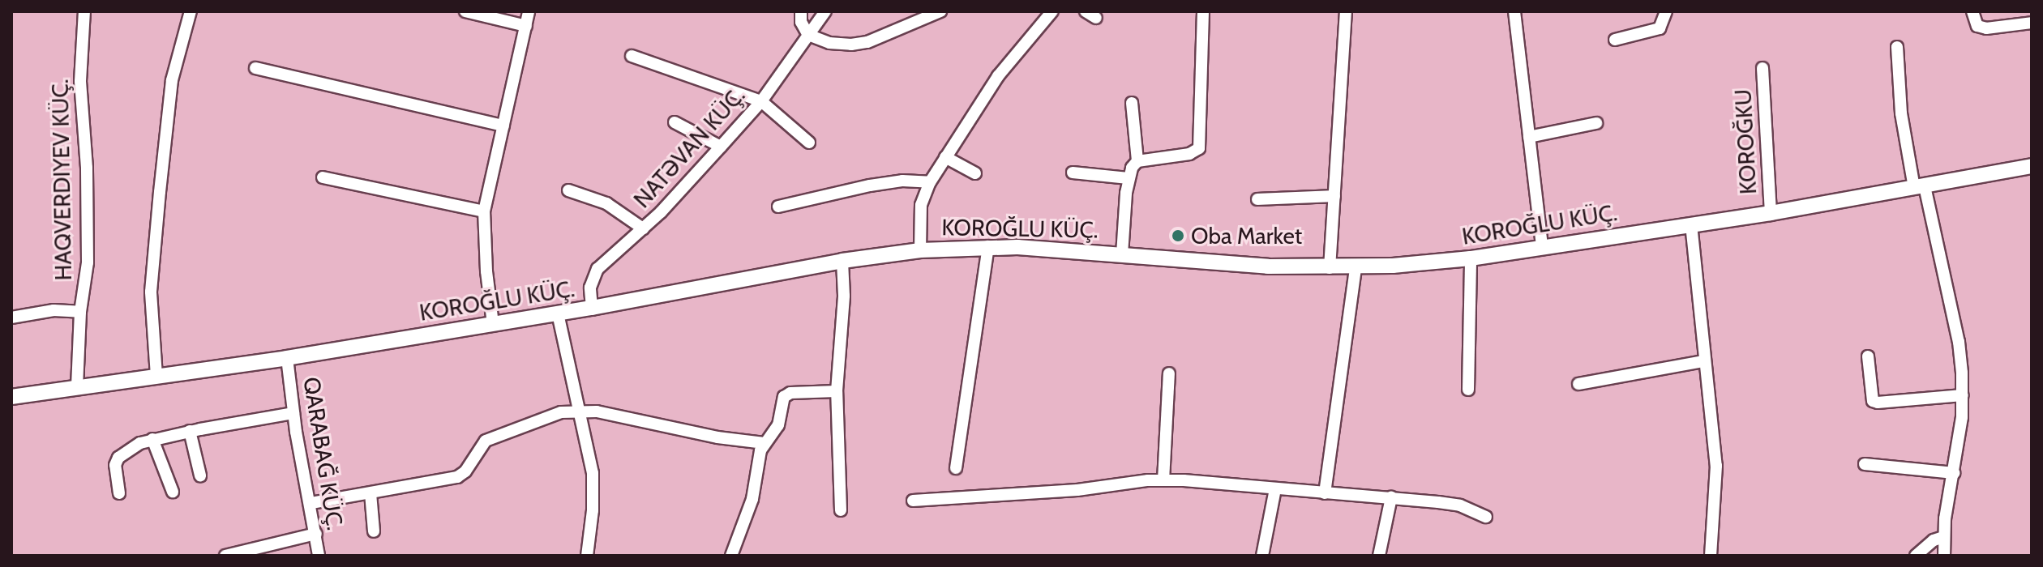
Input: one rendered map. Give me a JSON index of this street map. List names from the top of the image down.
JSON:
{
  "streets": {
    "street": [
      "KOROĞKU",
      "NATƏVAN KÜÇ.",
      "HAQVERDIYEV KÜÇ.",
      "KOROĞLU KÜÇ.",
      "QARABAĞ KÜÇ."
    ]
  },
  "crossings": [
    ["KOROĞKU", "KOROĞLU KÜÇ."],
    ["NATƏVAN KÜÇ.", "KOROĞLU KÜÇ."],
    ["HAQVERDIYEV KÜÇ.", "KOROĞLU KÜÇ."],
    ["KOROĞLU KÜÇ.", "QARABAĞ KÜÇ."]
  ],
  "places": ["Oba Market"]
}
